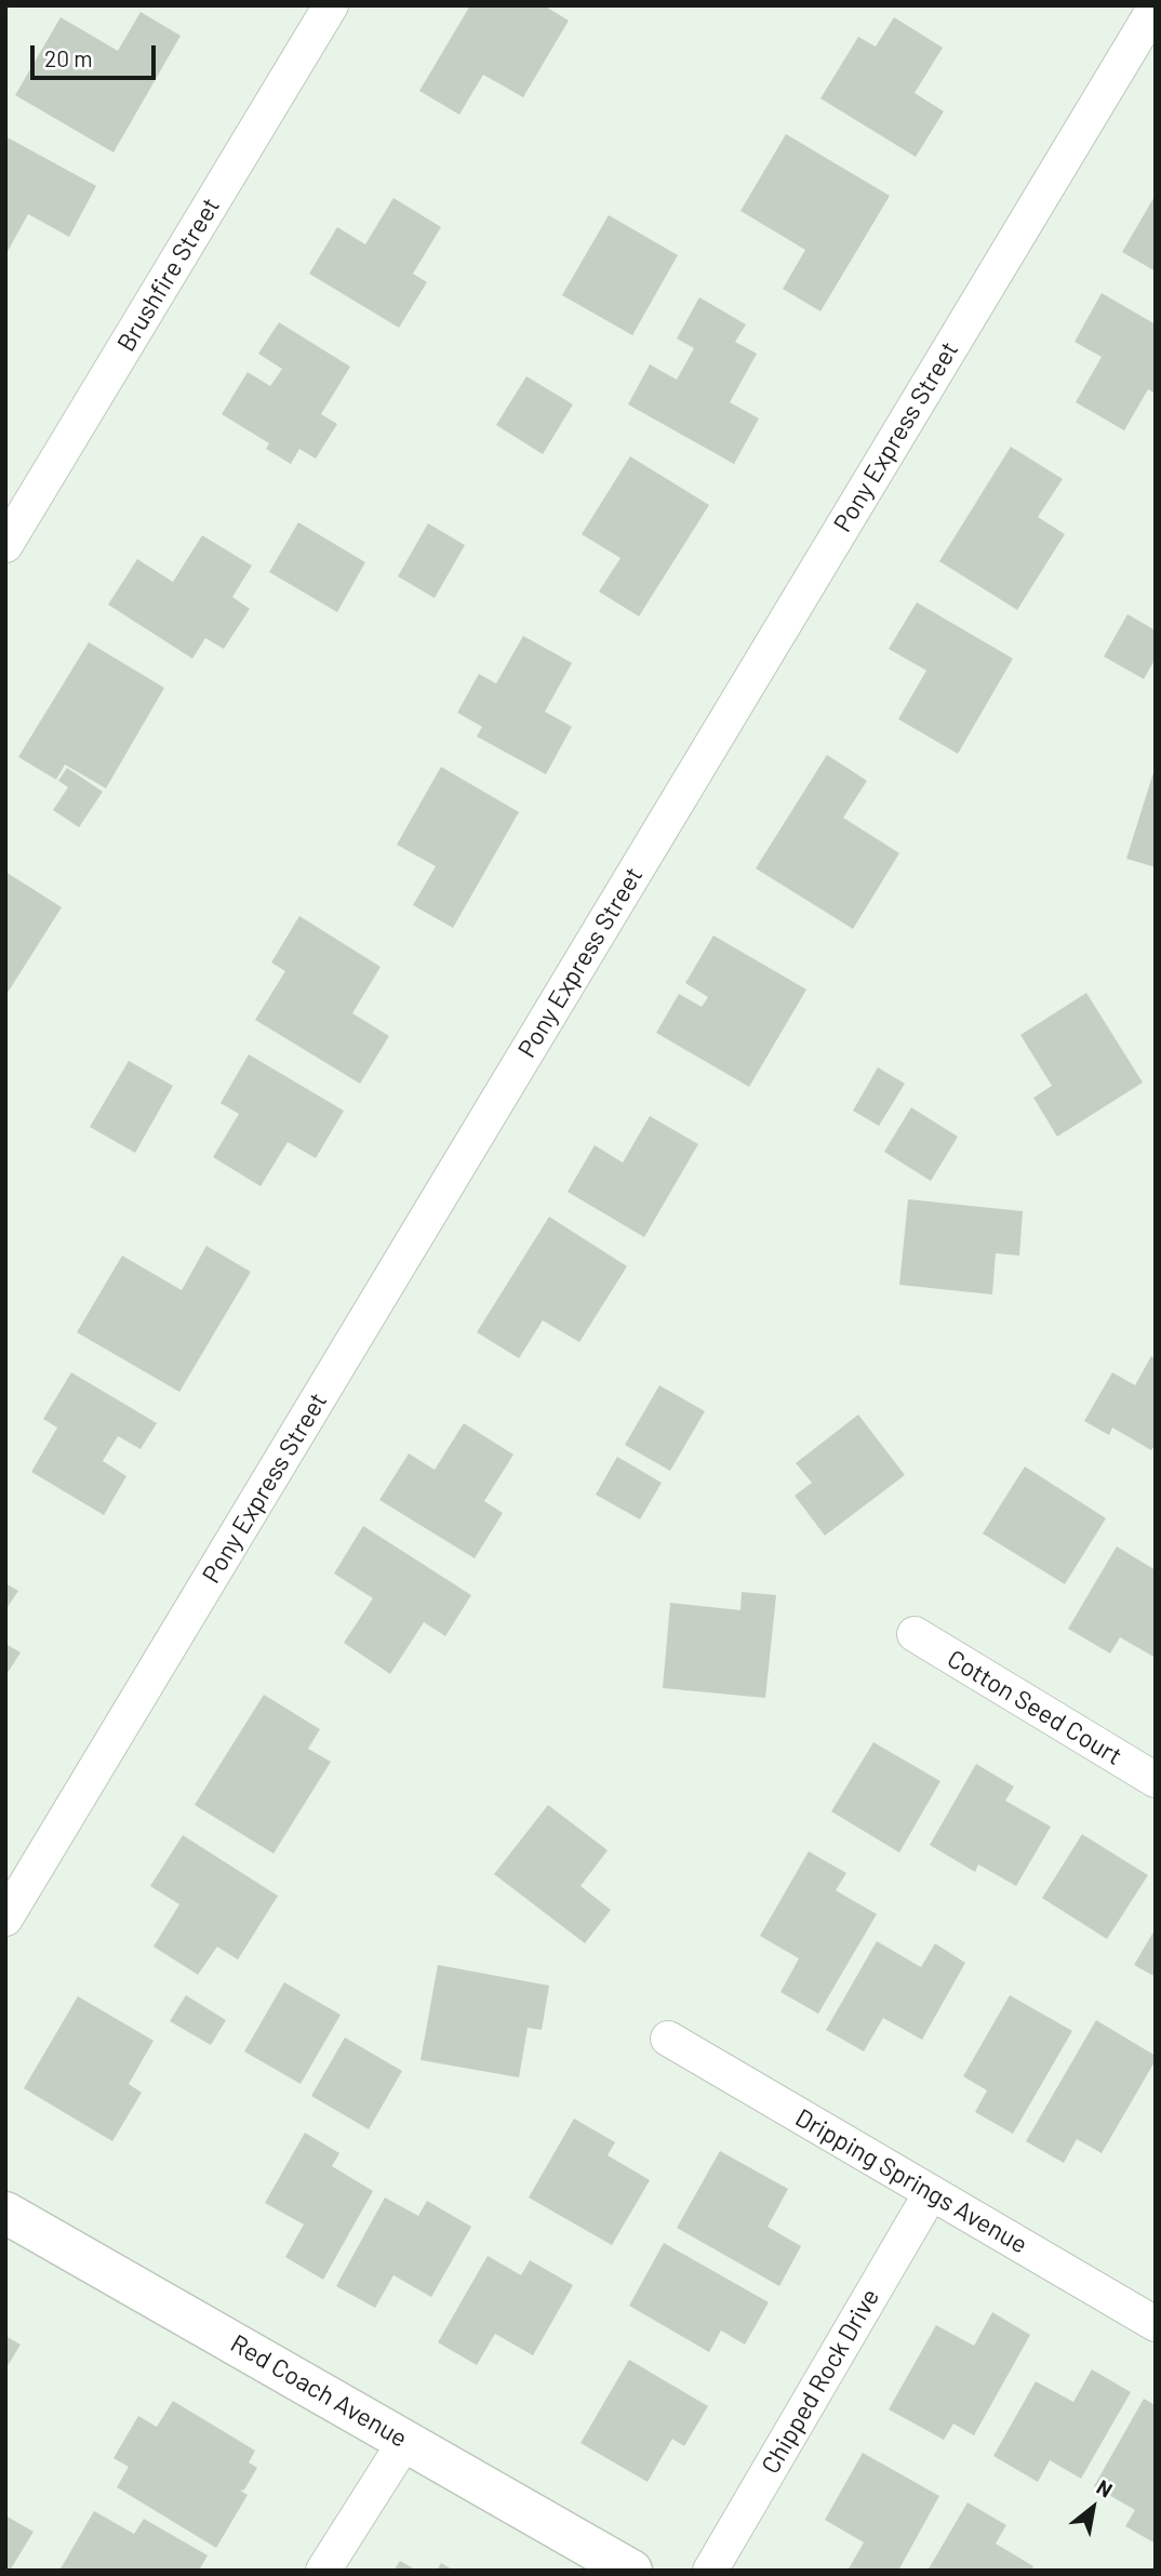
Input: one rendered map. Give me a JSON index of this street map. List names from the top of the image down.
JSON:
{
  "streets": {
    "street": [
      "Brushfire Street",
      "Pony Express Street",
      "Cotton Seed Court",
      "Dripping Springs Avenue",
      "Chipped Rock Drive",
      "Red Coach Avenue"
    ]
  },
  "crossings": [
    ["Dripping Springs Avenue", "Chipped Rock Drive"]
  ],
  "scale_bar": "20 m",
  "north": "top right"
}
